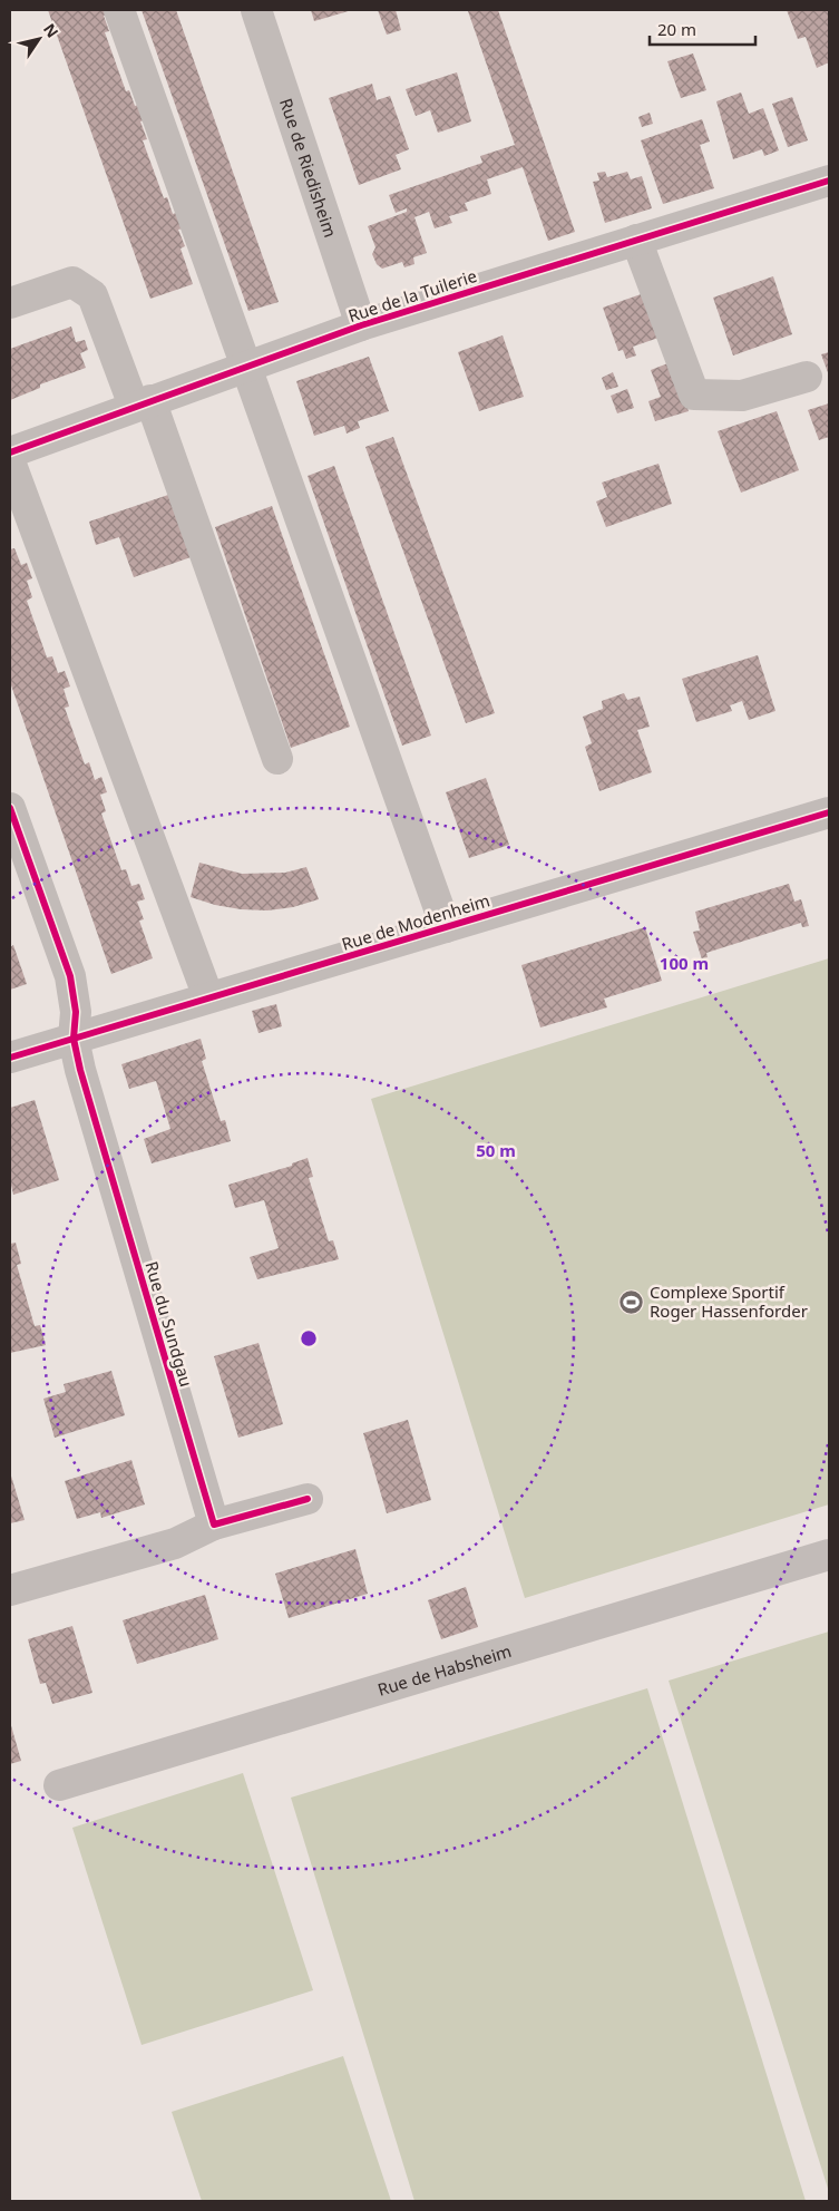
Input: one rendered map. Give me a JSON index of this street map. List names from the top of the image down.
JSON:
{
  "streets": {
    "street": [
      "Rue de Riedisheim",
      "Rue de la Tuilerie",
      "Rue de Modenheim",
      "Rue du Sundgau",
      "Rue de Habsheim"
    ]
  },
  "crossings": [
    ["Rue de Riedisheim", "Rue de la Tuilerie"],
    ["Rue de Modenheim", "Rue du Sundgau"]
  ],
  "places": {
    "sports": ["Complexe Sportif Roger Hassenforder"]
  },
  "scale_bar": "20 m",
  "north": "top right",
  "rings": ["100 m", "50 m"]
}
